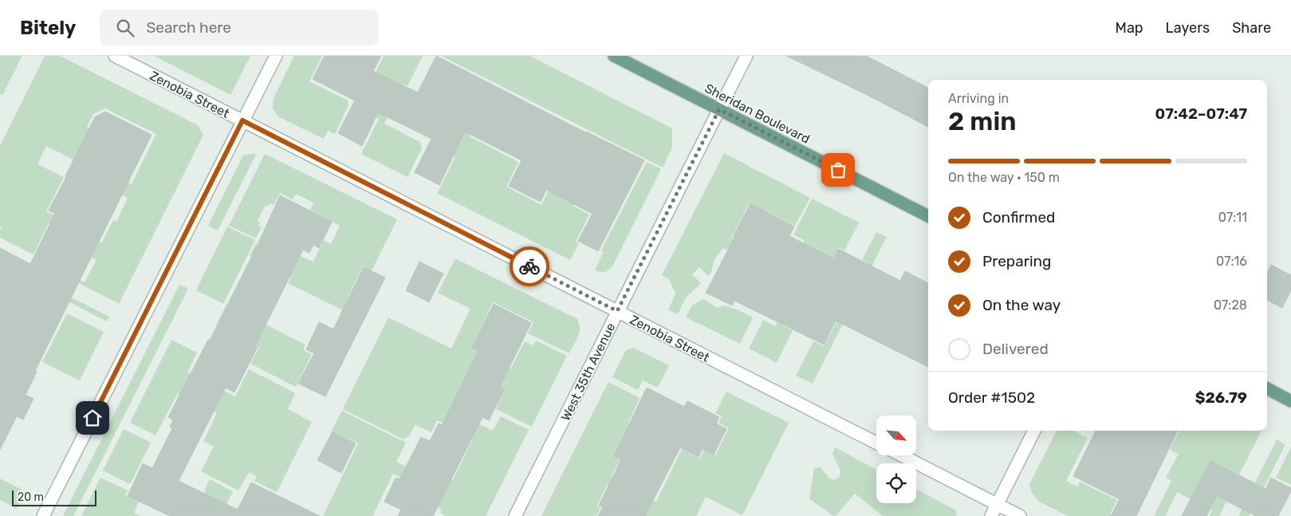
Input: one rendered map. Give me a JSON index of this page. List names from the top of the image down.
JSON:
{
  "streets": {
    "main road": ["Sheridan Boulevard"],
    "street": ["Zenobia Street", "West 35th Avenue"]
  },
  "crossings": [
    ["Zenobia Street", "West 35th Avenue"],
    ["Sheridan Boulevard", "West 35th Avenue"]
  ],
  "scale_bar": "20 m",
  "north": "bottom right",
  "page": {
    "header": "Bitely",
    "search": "Search here",
    "nav": ["Map", "Layers", "Share"],
    "heading": ["2 min", "Arriving in", "07:42–07:47"],
    "panel": ["Order #1502", "$26.79"],
    "bar": "On the way · 150 m",
    "list": [
      ["Confirmed", "07:11"],
      ["Preparing", "07:16"],
      ["On the way", "07:28"],
      "Delivered"
    ],
    "scale": "20 m"
  }
}
